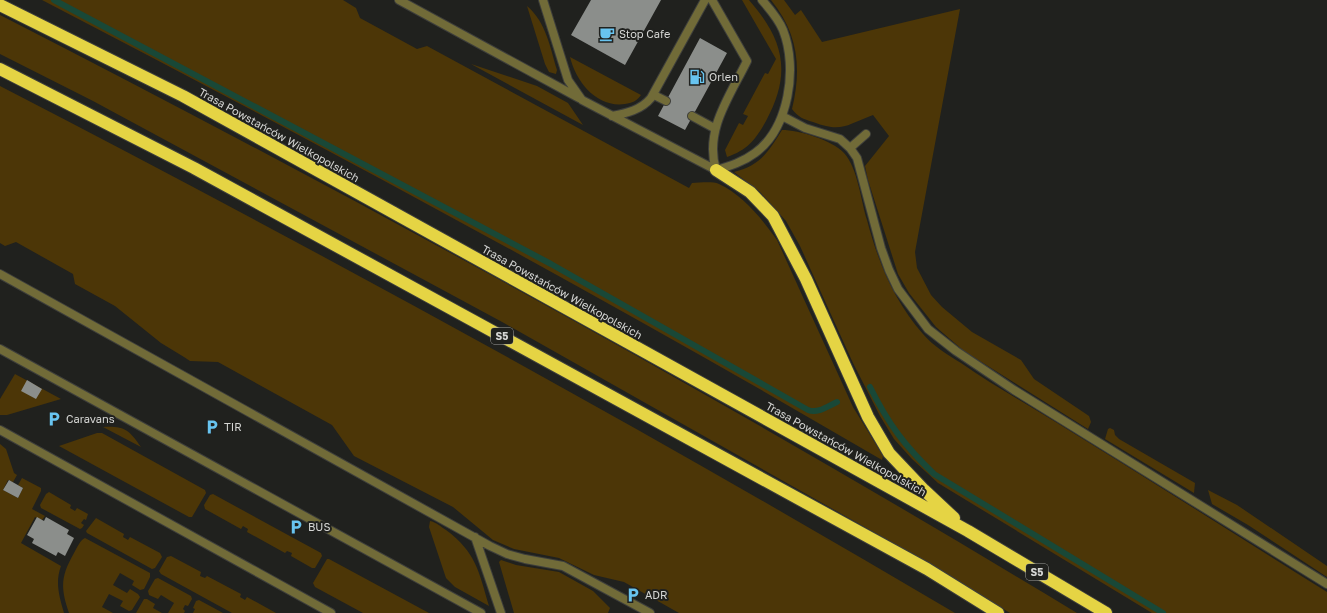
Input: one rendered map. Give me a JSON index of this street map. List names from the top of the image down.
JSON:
{
  "streets": {
    "highway": ["Trasa Powstańców Wielkopolskich", "S5"]
  },
  "places": {
    "cafe": ["Stop Cafe"],
    "fuel station": ["Orlen"],
    "parking": [
      "Caravans",
      "TIR",
      "BUS",
      "ADR"
    ]
  }
}
